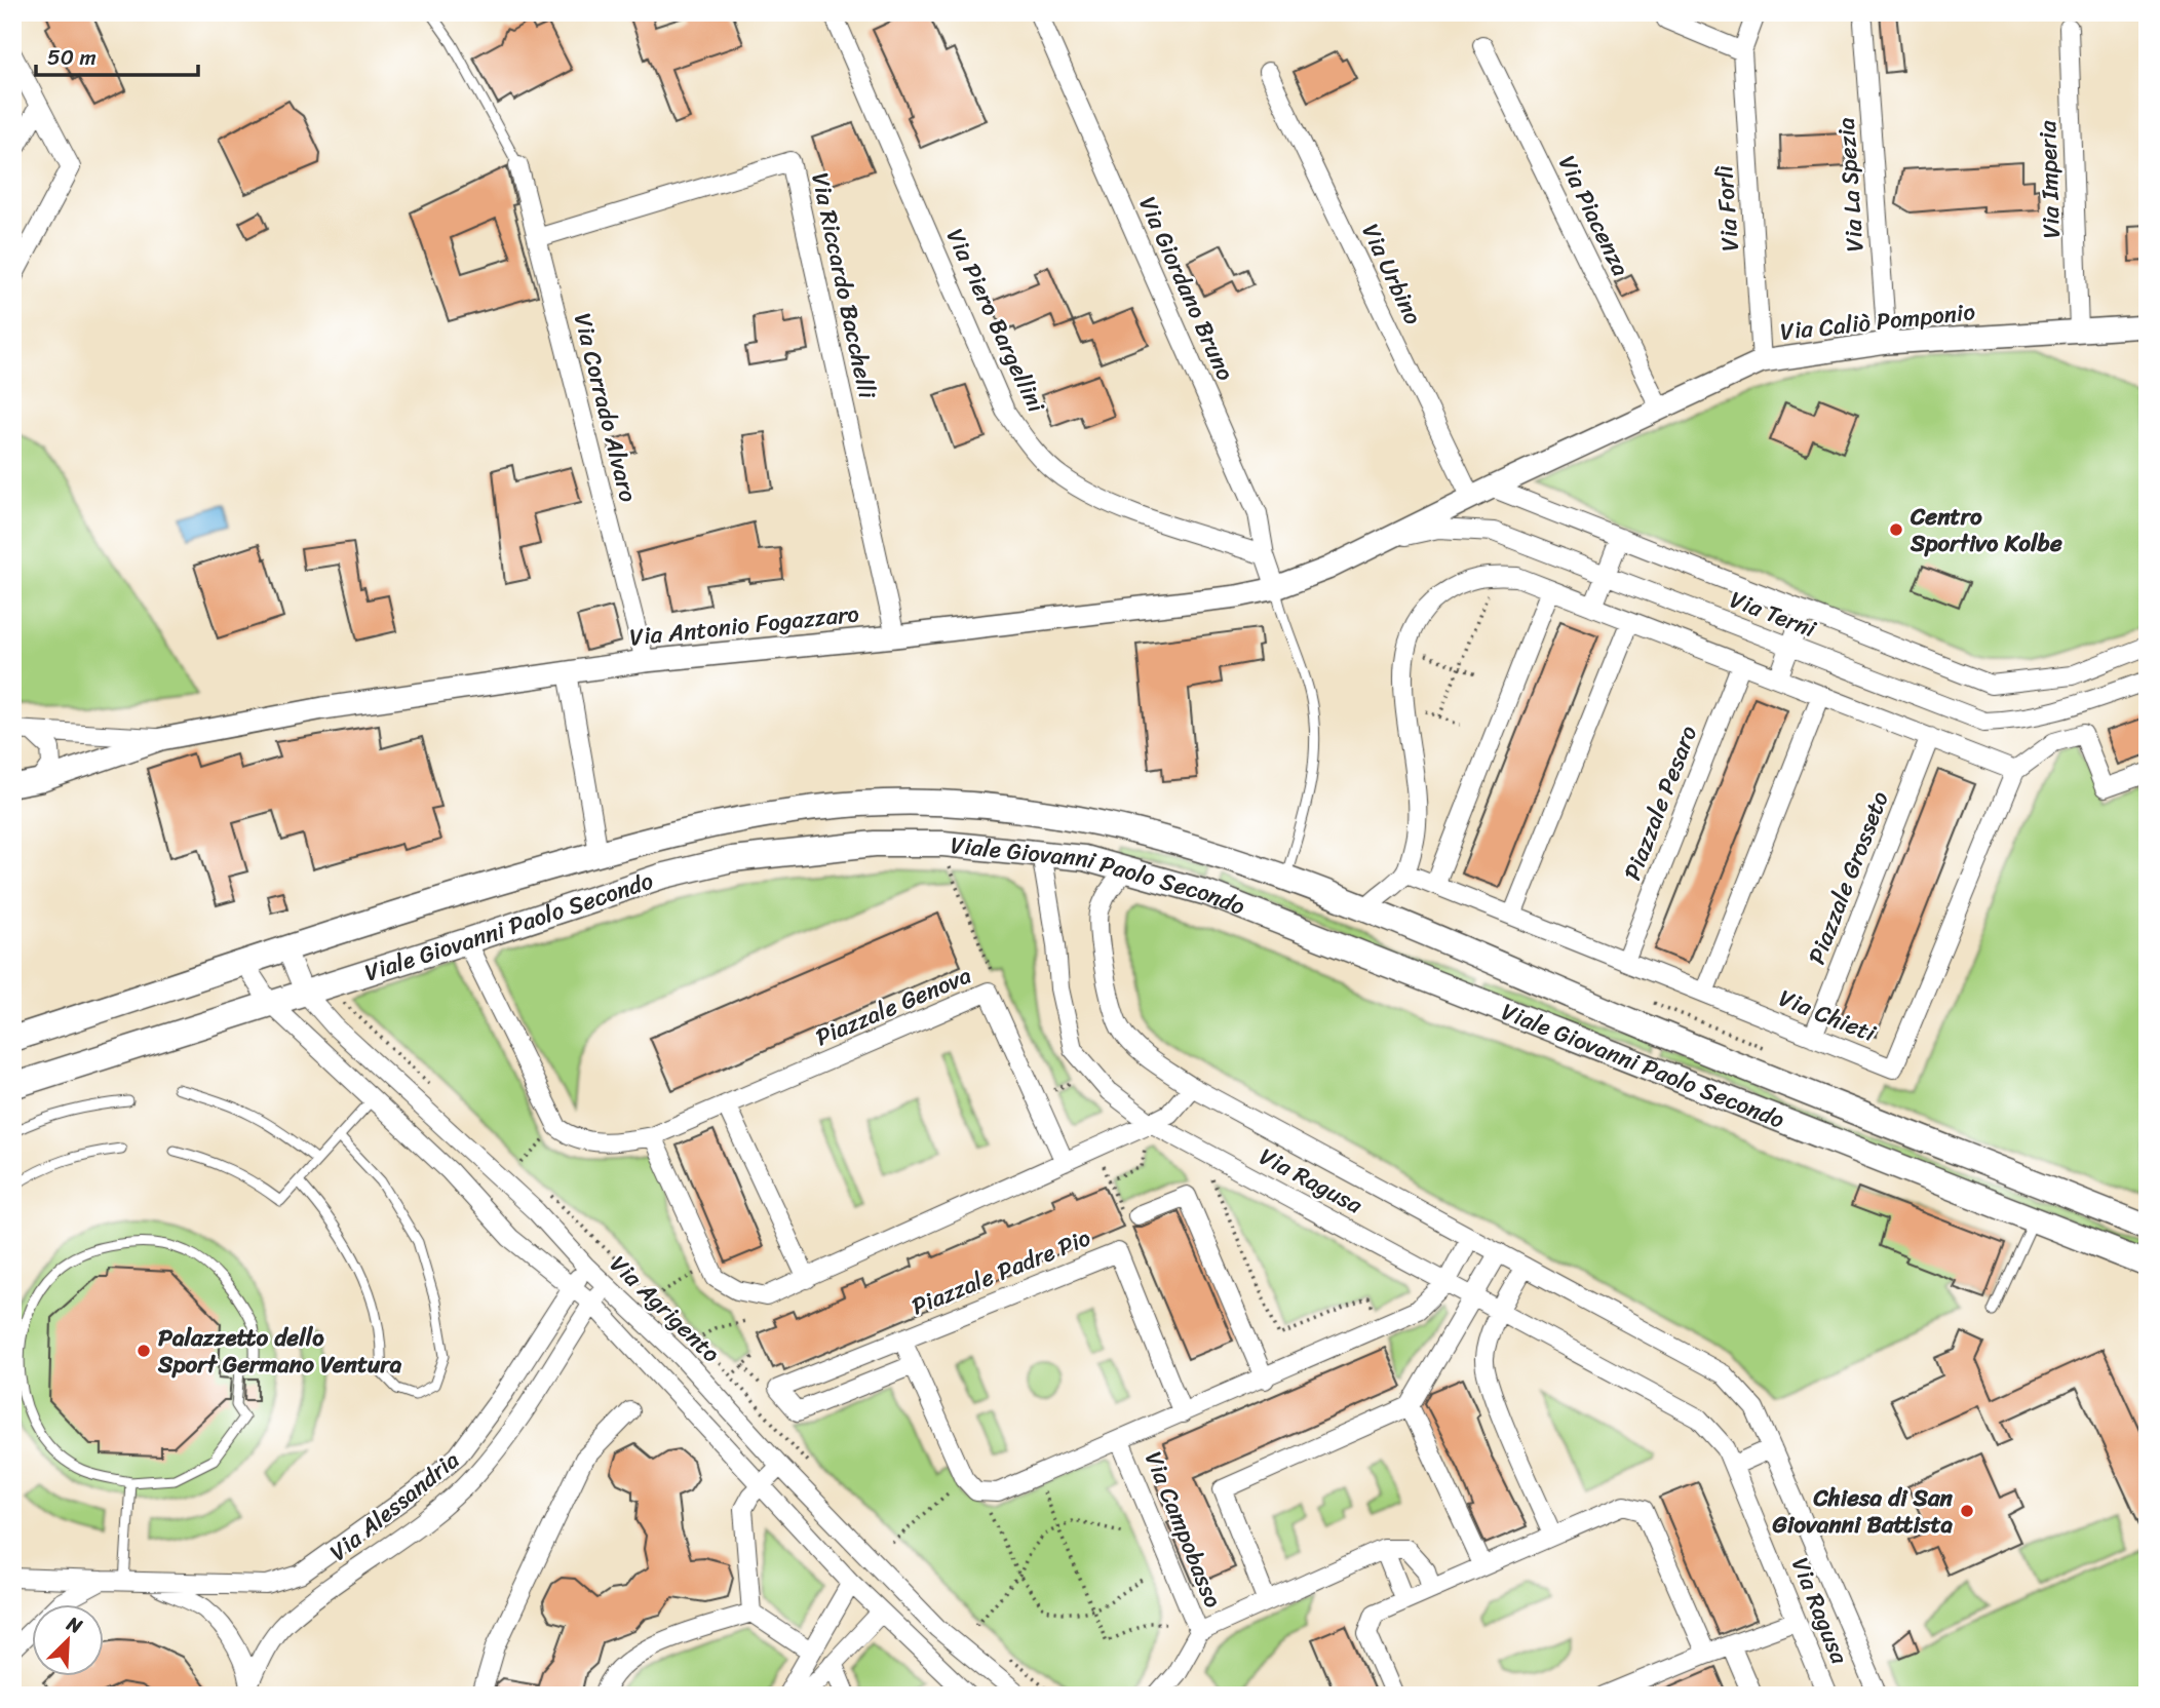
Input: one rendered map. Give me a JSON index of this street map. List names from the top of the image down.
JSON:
{
  "streets": {
    "main road": ["Viale Giovanni Paolo Secondo"],
    "street": [
      "Via Imperia",
      "Via La Spezia",
      "Via Forlì",
      "Via Piacenza",
      "Via Urbino",
      "Via Riccardo Bacchelli",
      "Via Giordano Bruno",
      "Via Piero Bargellini",
      "Via Caliò Pomponio",
      "Via Corrado Alvaro",
      "Via Terni",
      "Via Antonio Fogazzaro",
      "Piazzale Pesaro",
      "Piazzale Grosseto",
      "Piazzale Genova",
      "Via Chieti",
      "Via Ragusa",
      "Piazzale Padre Pio",
      "Via Agrigento",
      "Via Alessandria",
      "Via Campobasso"
    ]
  },
  "crossings": [
    ["Via Imperia", "Via Caliò Pomponio"],
    ["Via La Spezia", "Via Caliò Pomponio"],
    ["Via Forlì", "Via Caliò Pomponio"],
    ["Via Piacenza", "Via Caliò Pomponio"],
    ["Via Urbino", "Via Caliò Pomponio"],
    ["Via Urbino", "Via Antonio Fogazzaro"],
    ["Via Riccardo Bacchelli", "Via Corrado Alvaro"],
    ["Via Riccardo Bacchelli", "Via Antonio Fogazzaro"],
    ["Via Giordano Bruno", "Via Piero Bargellini"],
    ["Via Giordano Bruno", "Via Antonio Fogazzaro"],
    ["Via Caliò Pomponio", "Via Terni"],
    ["Via Caliò Pomponio", "Via Antonio Fogazzaro"],
    ["Via Corrado Alvaro", "Via Antonio Fogazzaro"],
    ["Via Terni", "Via Antonio Fogazzaro"],
    ["Piazzale Pesaro", "Via Chieti"],
    ["Viale Giovanni Paolo Secondo", "Piazzale Genova"],
    ["Viale Giovanni Paolo Secondo", "Via Ragusa"],
    ["Viale Giovanni Paolo Secondo", "Via Agrigento"],
    ["Piazzale Grosseto", "Via Chieti"],
    ["Via Ragusa", "Piazzale Padre Pio"],
    ["Piazzale Padre Pio", "Via Campobasso"],
    ["Via Agrigento", "Via Alessandria"]
  ],
  "places": ["Centro Sportivo Kolbe", "Palazzetto dello Sport Germano Ventura", "Chiesa di San Giovanni Battista"],
  "scale_bar": "50 m",
  "north": "top right"
}
